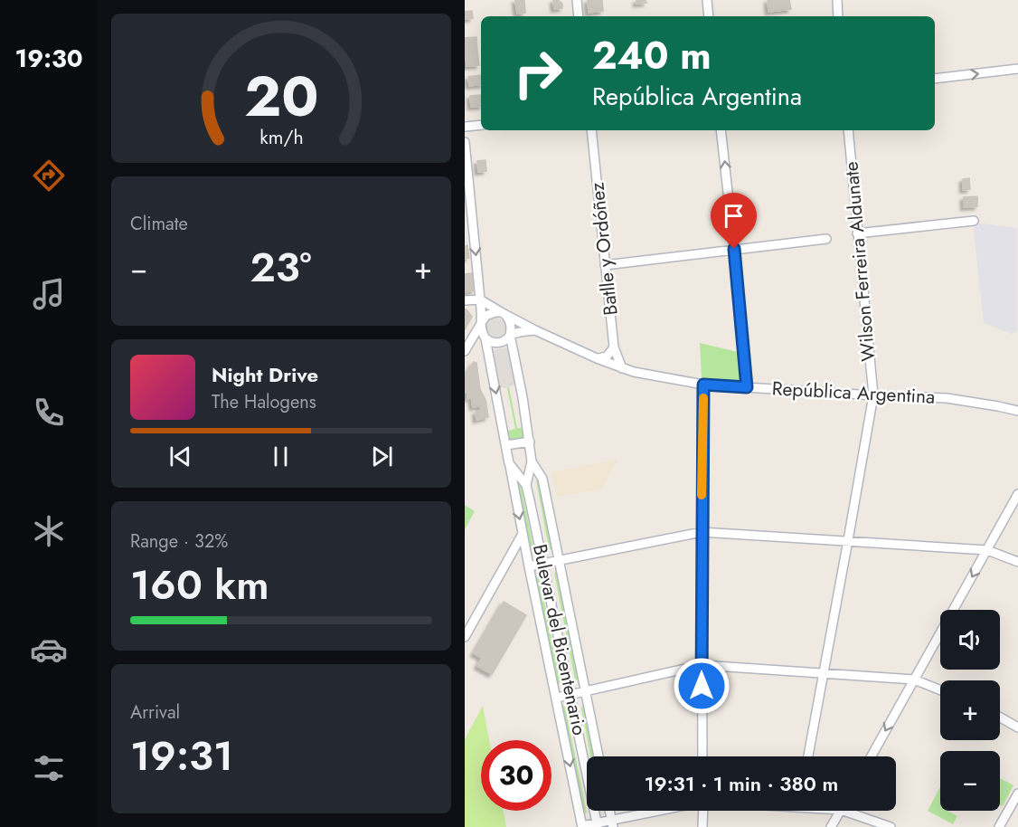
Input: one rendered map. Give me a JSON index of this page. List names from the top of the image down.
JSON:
{
  "streets": {
    "street": [
      "Batlle y Ordóñez",
      "Wilson Ferreira Aldunate",
      "República Argentina",
      "Bulevar del Bicentenario"
    ]
  },
  "crossings": [
    ["Batlle y Ordóñez", "República Argentina"],
    ["Wilson Ferreira Aldunate", "República Argentina"],
    ["República Argentina", "Bulevar del Bicentenario"]
  ],
  "page": {
    "tabs": "19:30",
    "turn": ["240 m", "República Argentina"],
    "tile": [
      "Climate",
      ["Range · 32%", "160 km"],
      ["Arrival", "19:31"]
    ],
    "heat": ["−", "23°", "+"],
    "song": ["Night Drive", "The Halogens"],
    "map_buttons": ["+", "−"],
    "limit": "30",
    "trip": "19:31 · 1 min · 380 m",
    "gauge": ["20", "km/h"]
  }
}
